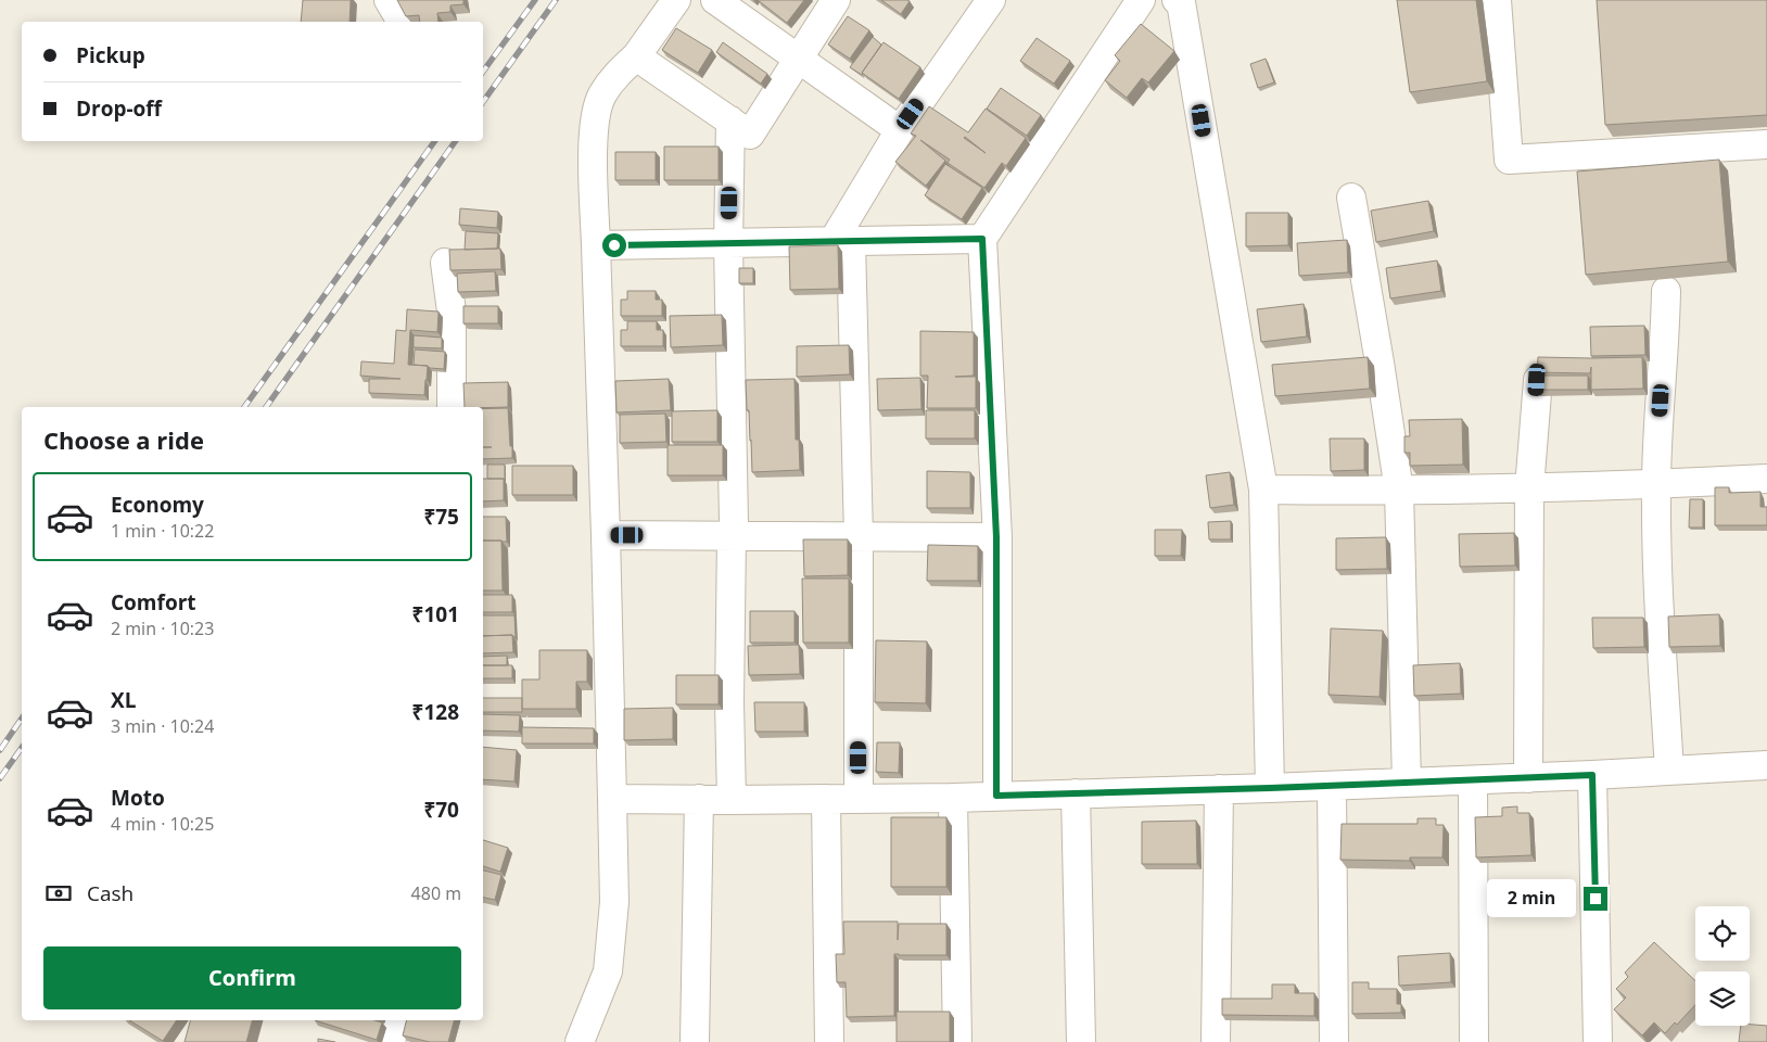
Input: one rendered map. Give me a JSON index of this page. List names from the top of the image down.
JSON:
{
  "page": {
    "banner": ["Pickup", "Drop-off"],
    "heading": "Choose a ride",
    "list": [
      {
        "name": "Economy",
        "note": "1 min · 10:22",
        "value": "₹75"
      },
      {
        "name": "Comfort",
        "note": "2 min · 10:23",
        "value": "₹101"
      },
      {
        "name": "XL",
        "note": "3 min · 10:24",
        "value": "₹128"
      },
      {
        "name": "Moto",
        "note": "4 min · 10:25",
        "value": "₹70"
      }
    ],
    "pay": ["Cash", "480 m"],
    "bubble": "2 min",
    "buttons": "Confirm"
  }
}
